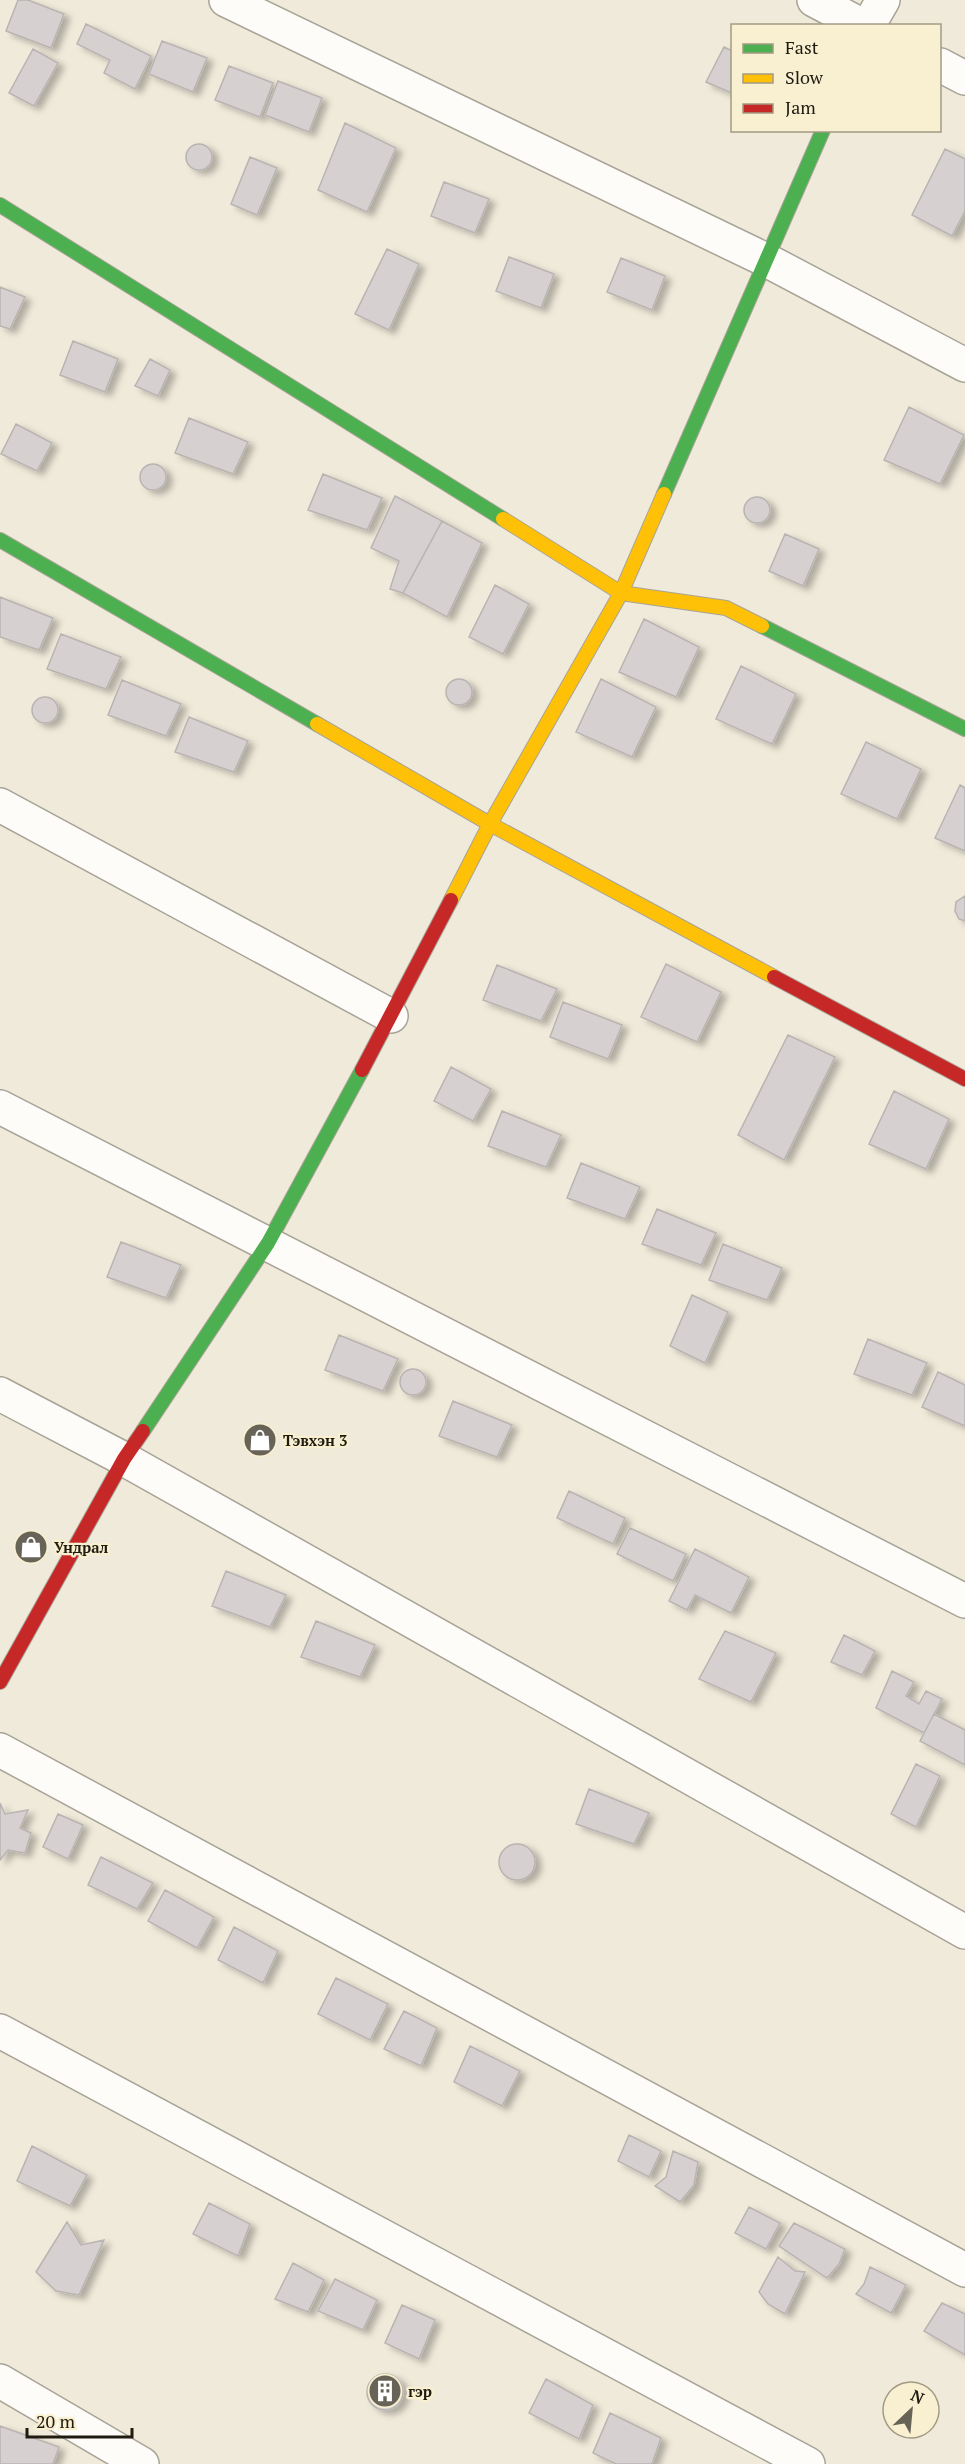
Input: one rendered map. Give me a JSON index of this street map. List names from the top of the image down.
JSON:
{
  "places": {
    "shop": ["Тэвхэн 3", "Ундрал"],
    "building": ["гэр"]
  },
  "legend": ["Fast", "Slow", "Jam"],
  "scale_bar": "20 m",
  "north": "top right"
}
